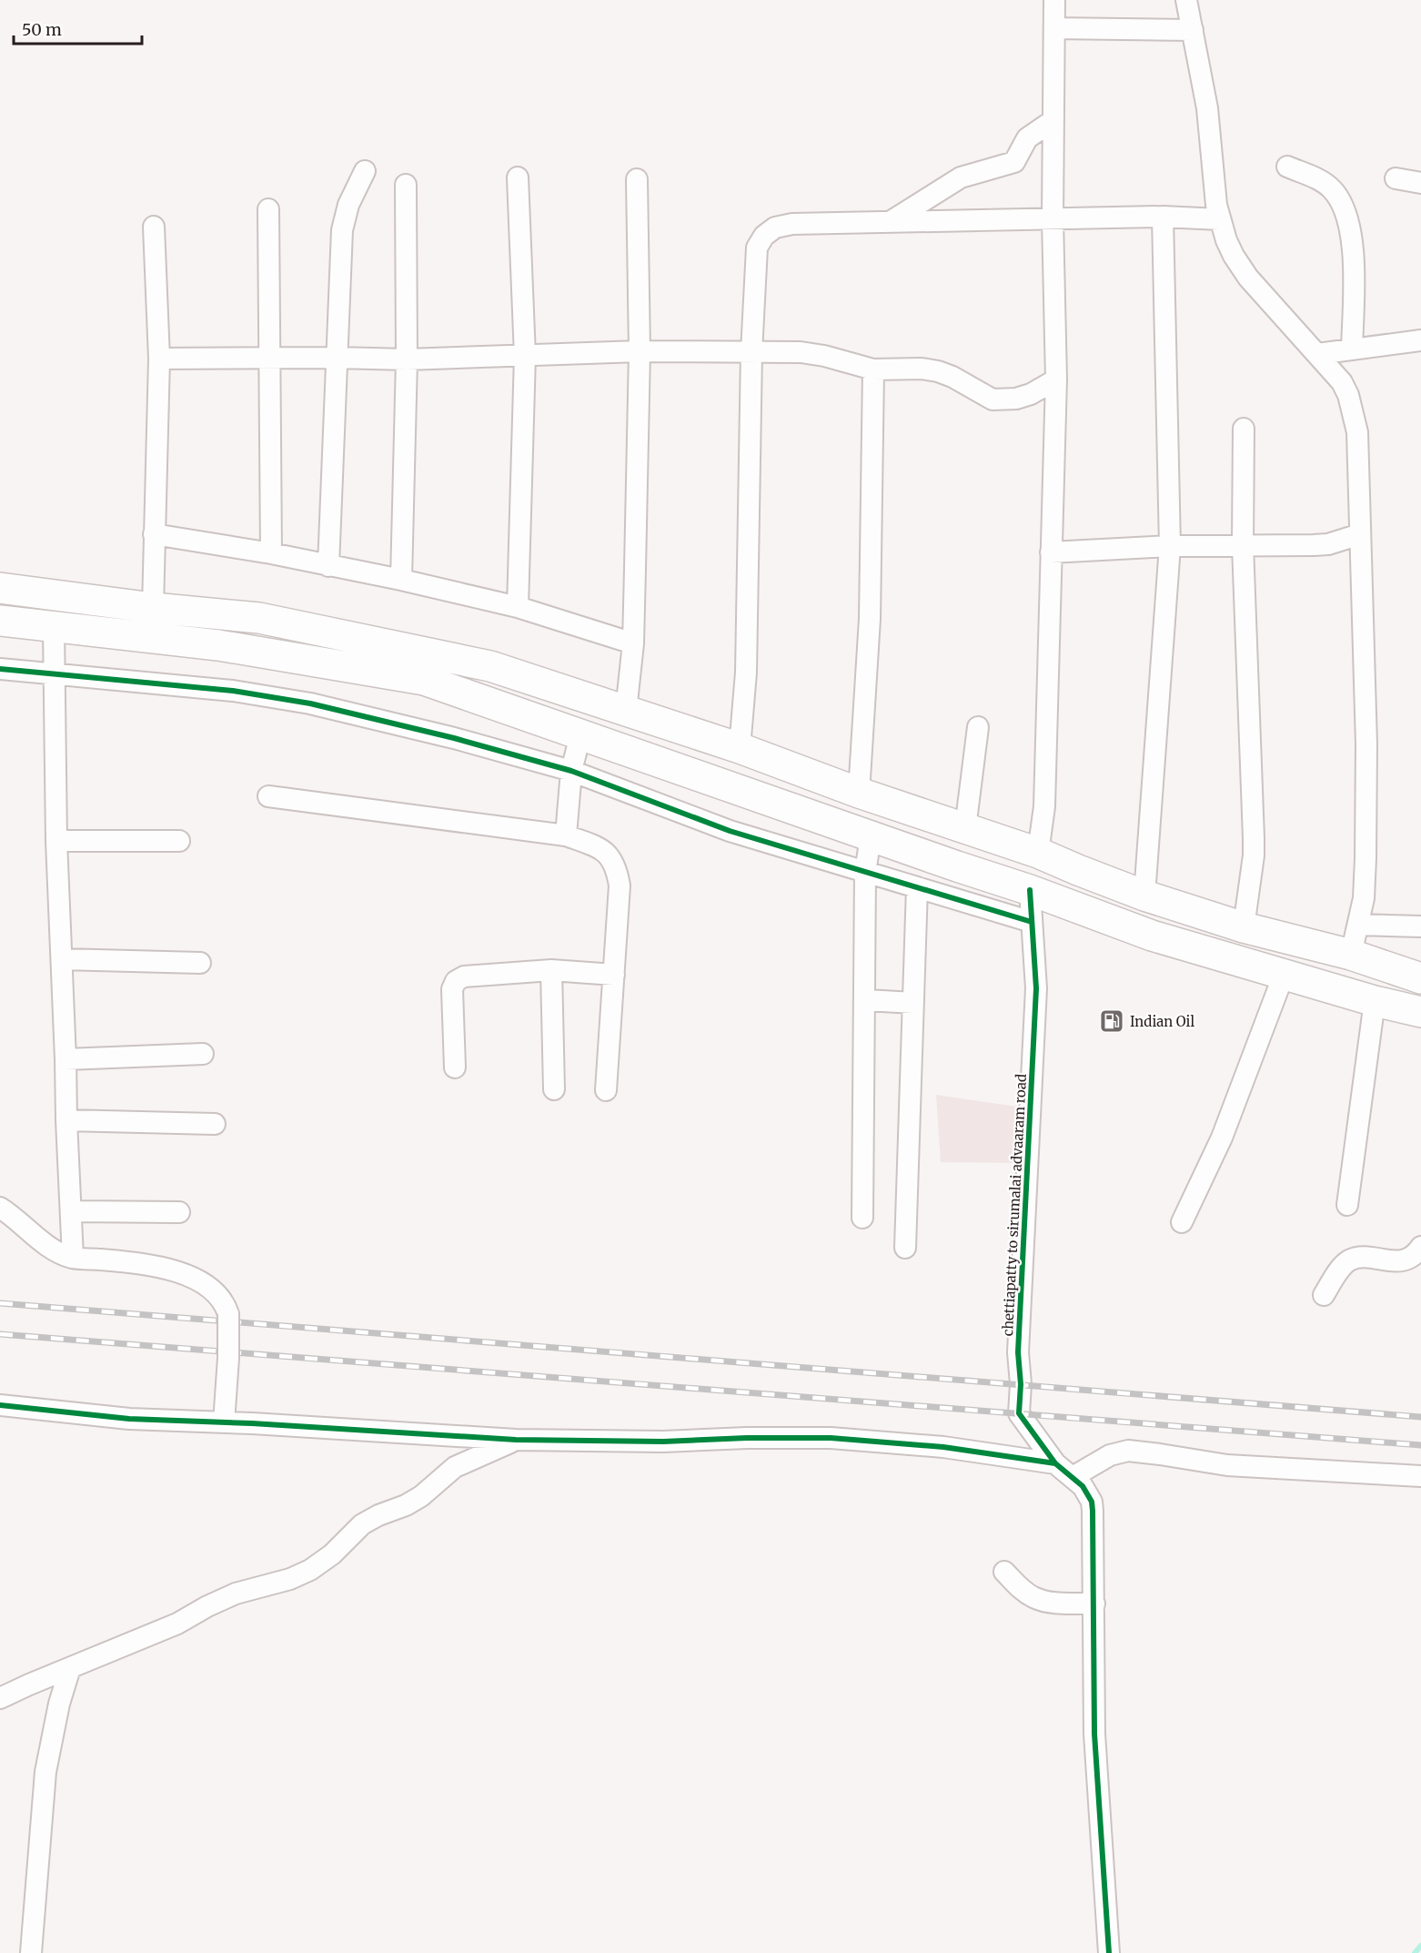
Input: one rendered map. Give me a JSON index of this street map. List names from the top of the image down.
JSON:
{
  "streets": {
    "street": ["chettiapatty to sirumalai advaaram road"]
  },
  "places": {
    "fuel station": ["Indian Oil"]
  },
  "scale_bar": "50 m"
}
